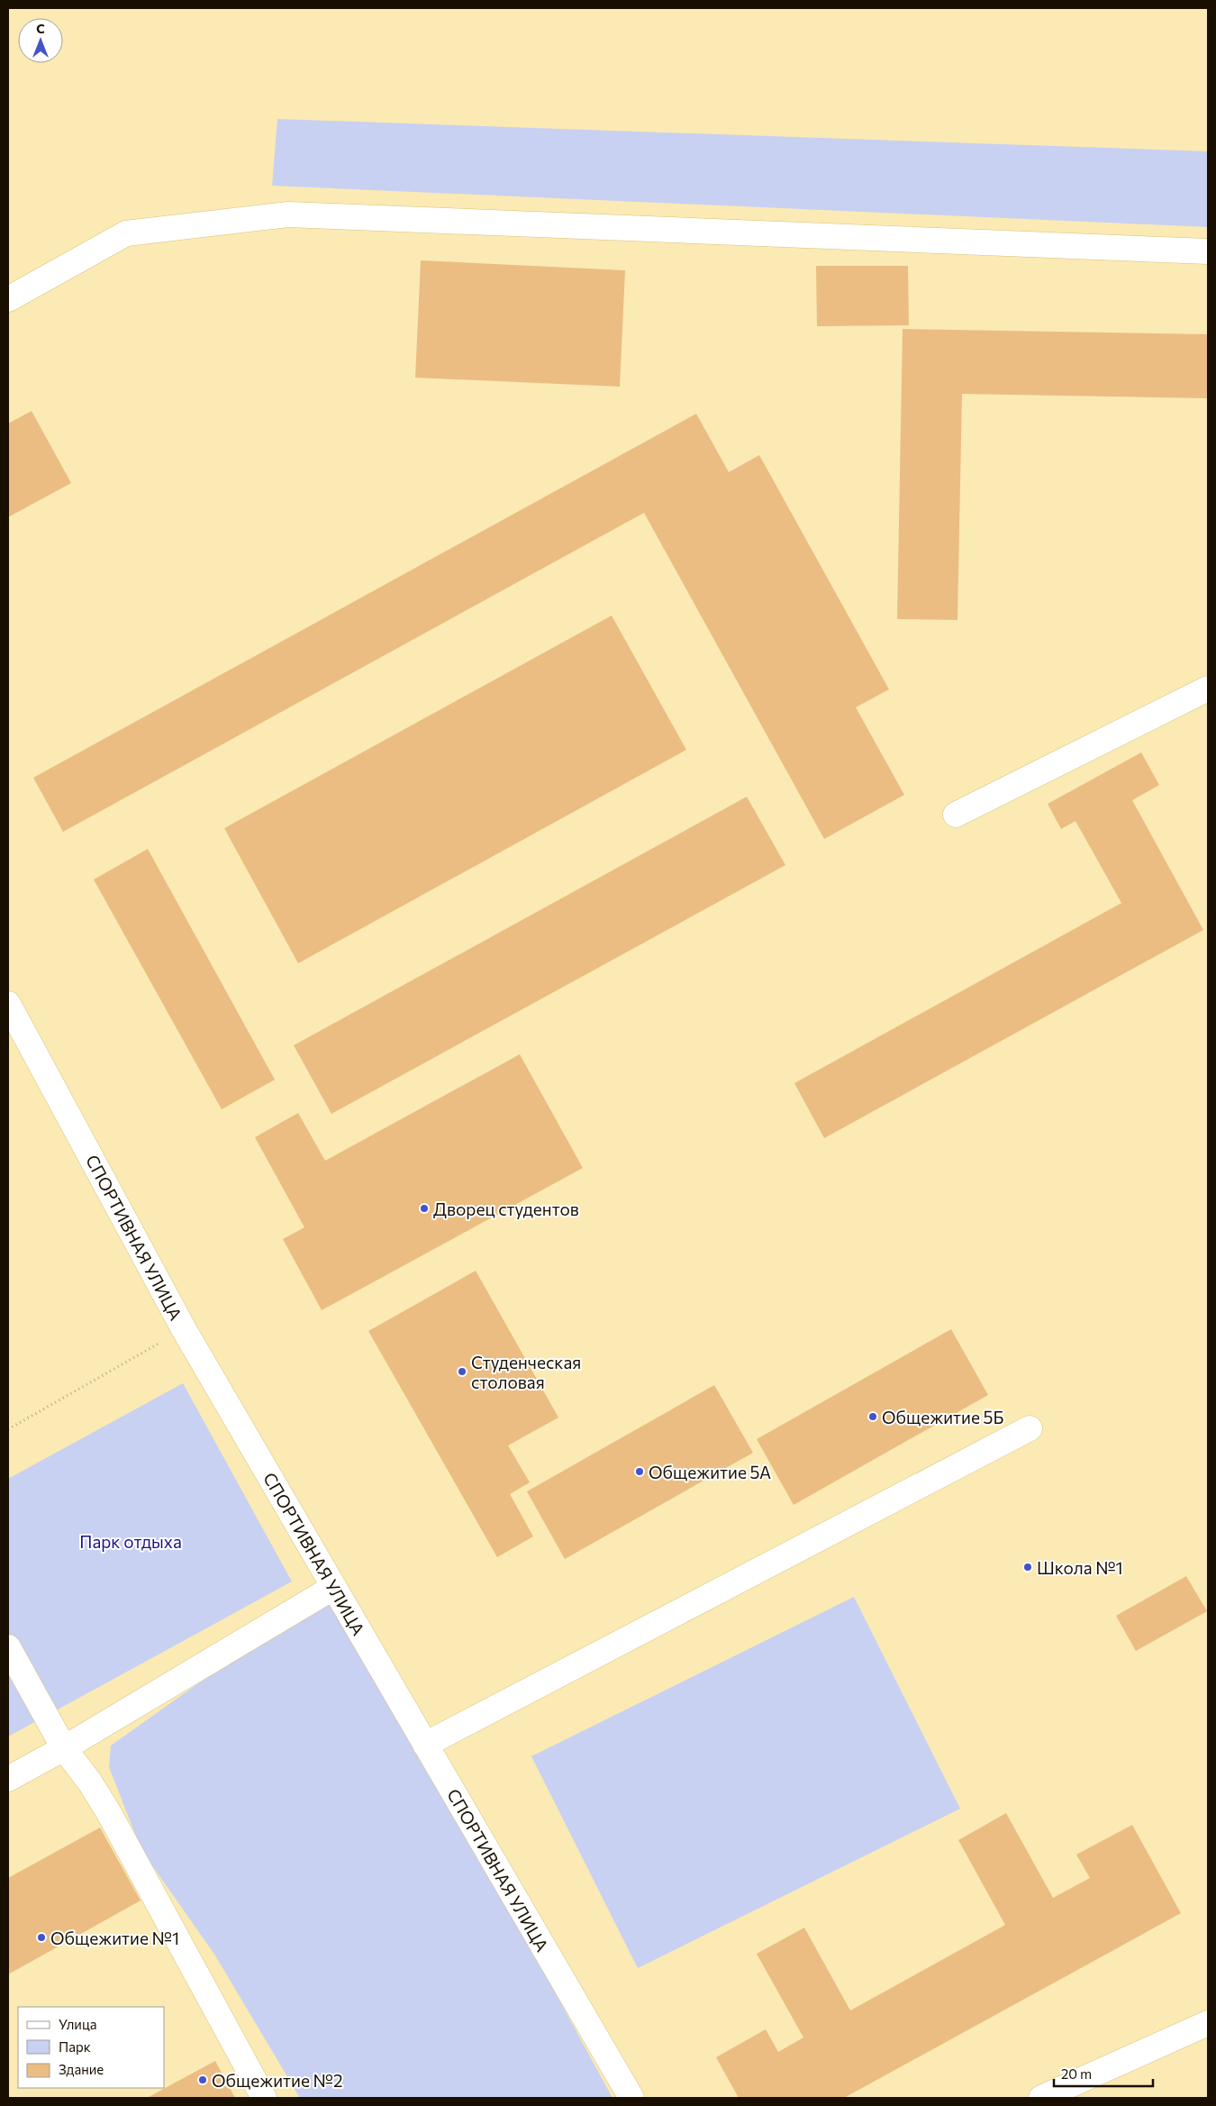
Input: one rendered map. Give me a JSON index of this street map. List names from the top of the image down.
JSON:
{
  "streets": {
    "street": ["СПОРТИВНАЯ УЛИЦА"]
  },
  "parks": ["Парк отдыха"],
  "places": [
    "Дворец студентов",
    "Студенческая столовая",
    "Общежитие 5Б",
    "Общежитие 5А",
    "Школа №1",
    "Общежитие №1",
    "Общежитие №2"
  ],
  "legend": ["Улица", "Парк", "Здание"],
  "scale_bar": "20 m",
  "north": "top"
}
